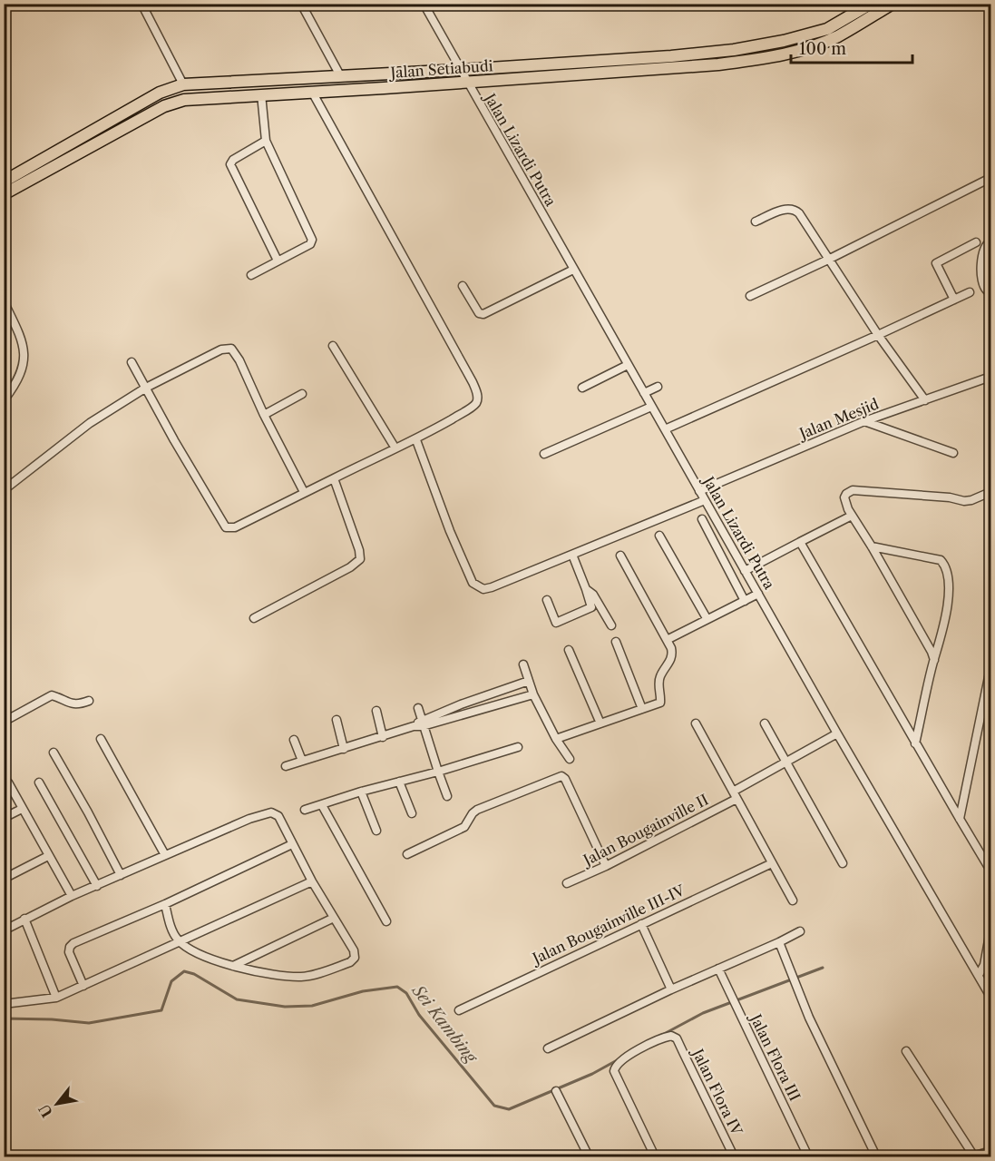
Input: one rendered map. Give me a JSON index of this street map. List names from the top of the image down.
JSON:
{
  "streets": {
    "main road": ["Jalan Setiabudi"],
    "street": [
      "Jalan Lizardi Putra",
      "Jalan Mesjid",
      "Jalan Bougainville II",
      "Jalan Bougainville III-IV",
      "Jalan Flora III",
      "Jalan Flora IV"
    ]
  },
  "crossings": [
    ["Jalan Setiabudi", "Jalan Lizardi Putra"],
    ["Jalan Lizardi Putra", "Jalan Mesjid"],
    ["Jalan Lizardi Putra", "Jalan Bougainville II"]
  ],
  "water": ["Sei Kambing"],
  "scale_bar": "100 m",
  "north": "bottom left"
}
